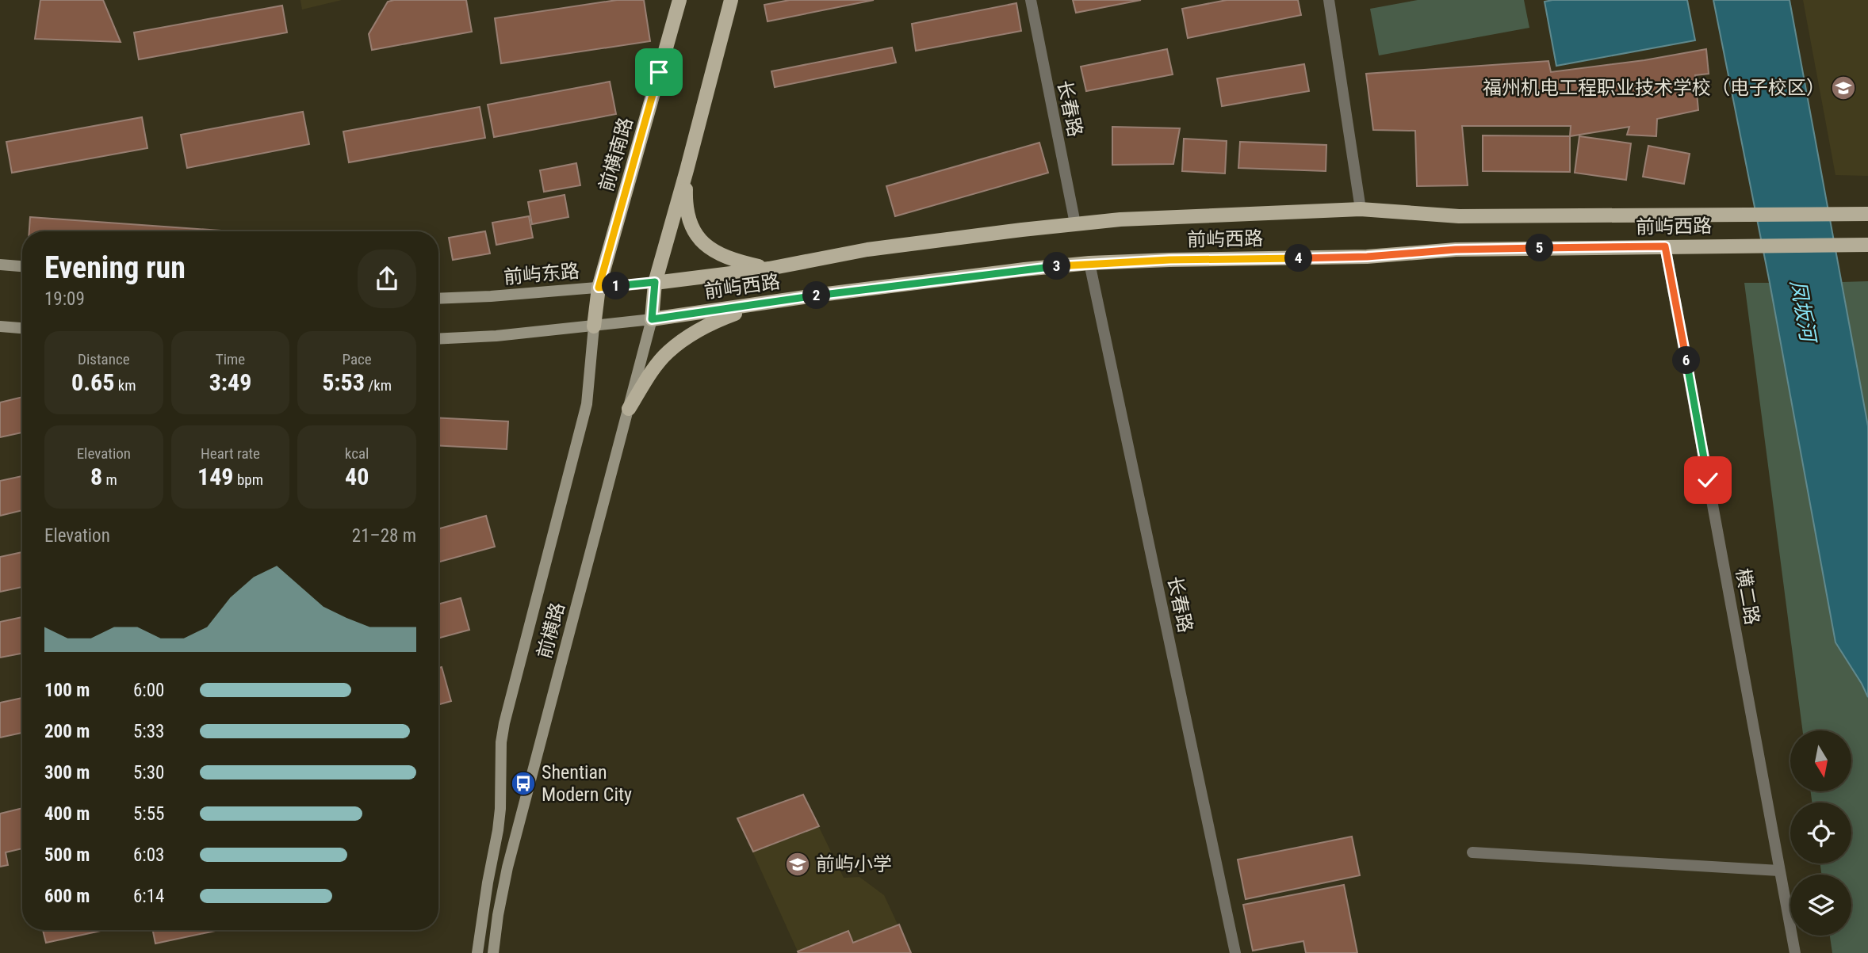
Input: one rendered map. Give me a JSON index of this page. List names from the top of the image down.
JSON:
{
  "streets": {
    "main road": [
      "前横南路",
      "前屿西路",
      "前屿东路",
      "前横路"
    ],
    "street": ["长春路", "横二路"]
  },
  "crossings": [
    ["长春路", "前屿西路"],
    ["前横南路", "前屿东路"],
    ["前横南路", "前横路"],
    ["前屿西路", "前屿东路"],
    ["前屿西路", "横二路"],
    ["前屿西路", "前横路"]
  ],
  "water": ["凤坂河"],
  "places": {
    "school or university": ["福州机电工程职业技术学校（电子校区）", "前屿小学"],
    "bus stop": ["Shentian Modern City"]
  },
  "north": "bottom",
  "page": {
    "heading": ["Evening run", "19:09"],
    "pins": [
      "5",
      "4",
      "3",
      "1",
      "2",
      "6"
    ],
    "stats": [
      ["Distance", "0.65 km"],
      ["Time", "3:49"],
      ["Pace", "5:53 /km"],
      ["Elevation", "8 m"],
      ["Heart rate", "149 bpm"],
      ["kcal", "40"]
    ],
    "chart": ["Elevation", "21–28 m"],
    "list": [
      {
        "name": "100 m",
        "note": "6:00"
      },
      {
        "name": "200 m",
        "note": "5:33"
      },
      {
        "name": "300 m",
        "note": "5:30"
      },
      {
        "name": "400 m",
        "note": "5:55"
      },
      {
        "name": "500 m",
        "note": "6:03"
      },
      {
        "name": "600 m",
        "note": "6:14"
      }
    ]
  }
}
